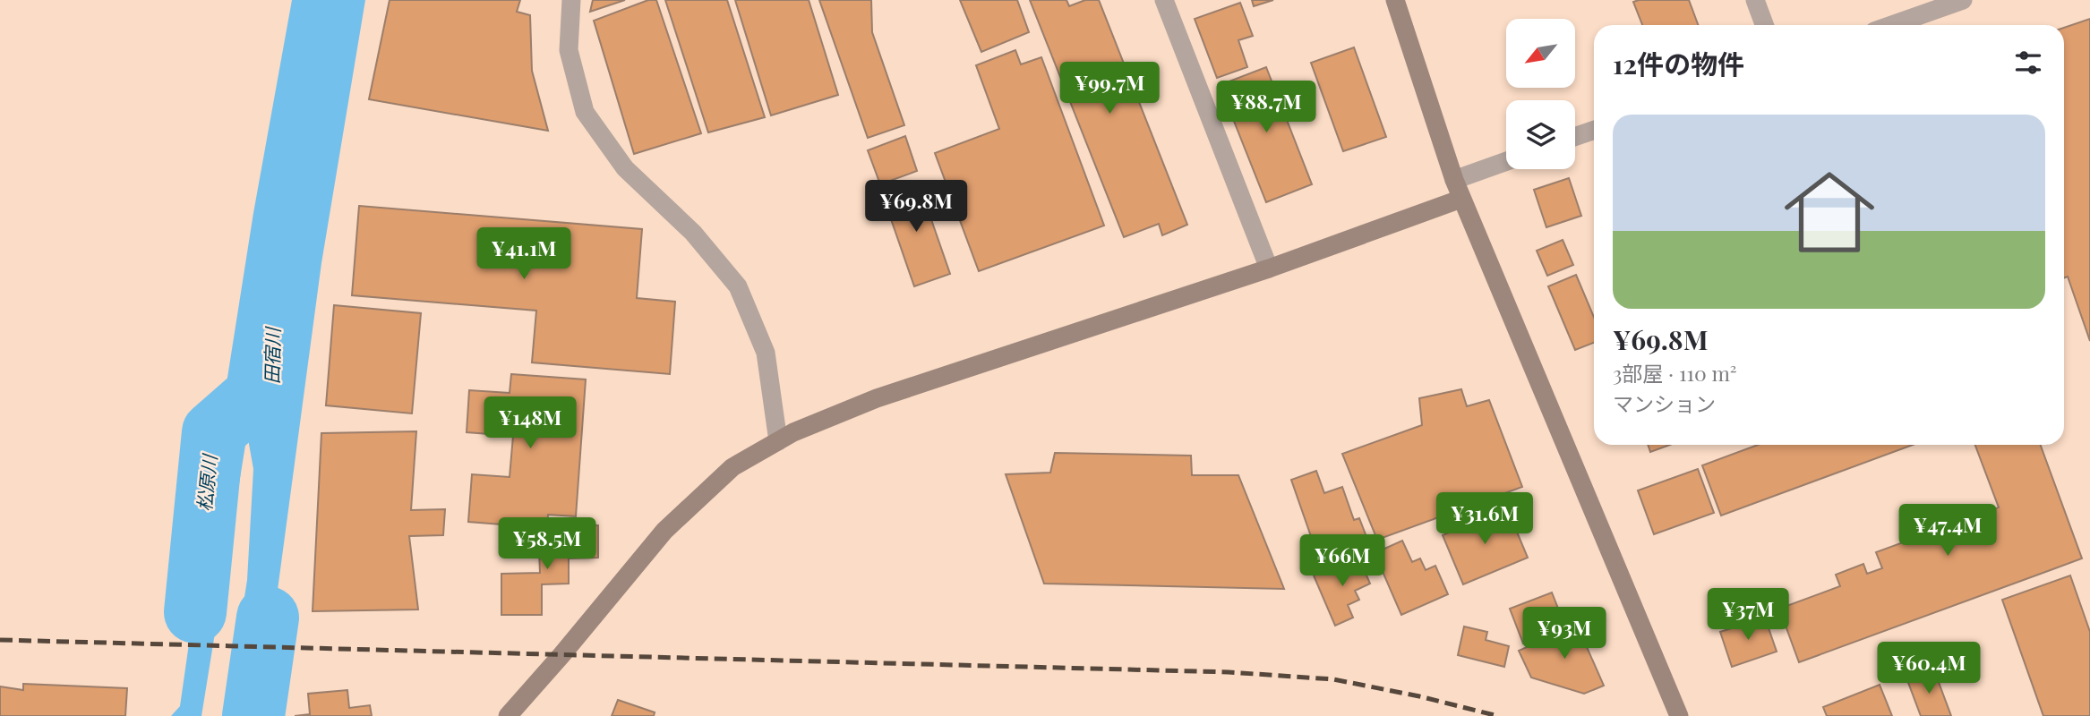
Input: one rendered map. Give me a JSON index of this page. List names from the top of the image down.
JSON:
{
  "water": ["田宿川", "松原川"],
  "north": "bottom left",
  "page": {
    "heading": "12件の物件",
    "price": [
      "¥99.7M",
      "¥88.7M",
      "¥69.8M",
      "¥41.1M",
      "¥148M",
      "¥31.6M",
      "¥47.4M",
      "¥58.5M",
      "¥66M",
      "¥37M",
      "¥93M",
      "¥60.4M"
    ],
    "list": [
      {
        "name": "¥69.8M",
        "note": "3部屋 · 110 m² · マンション"
      }
    ]
  }
}
